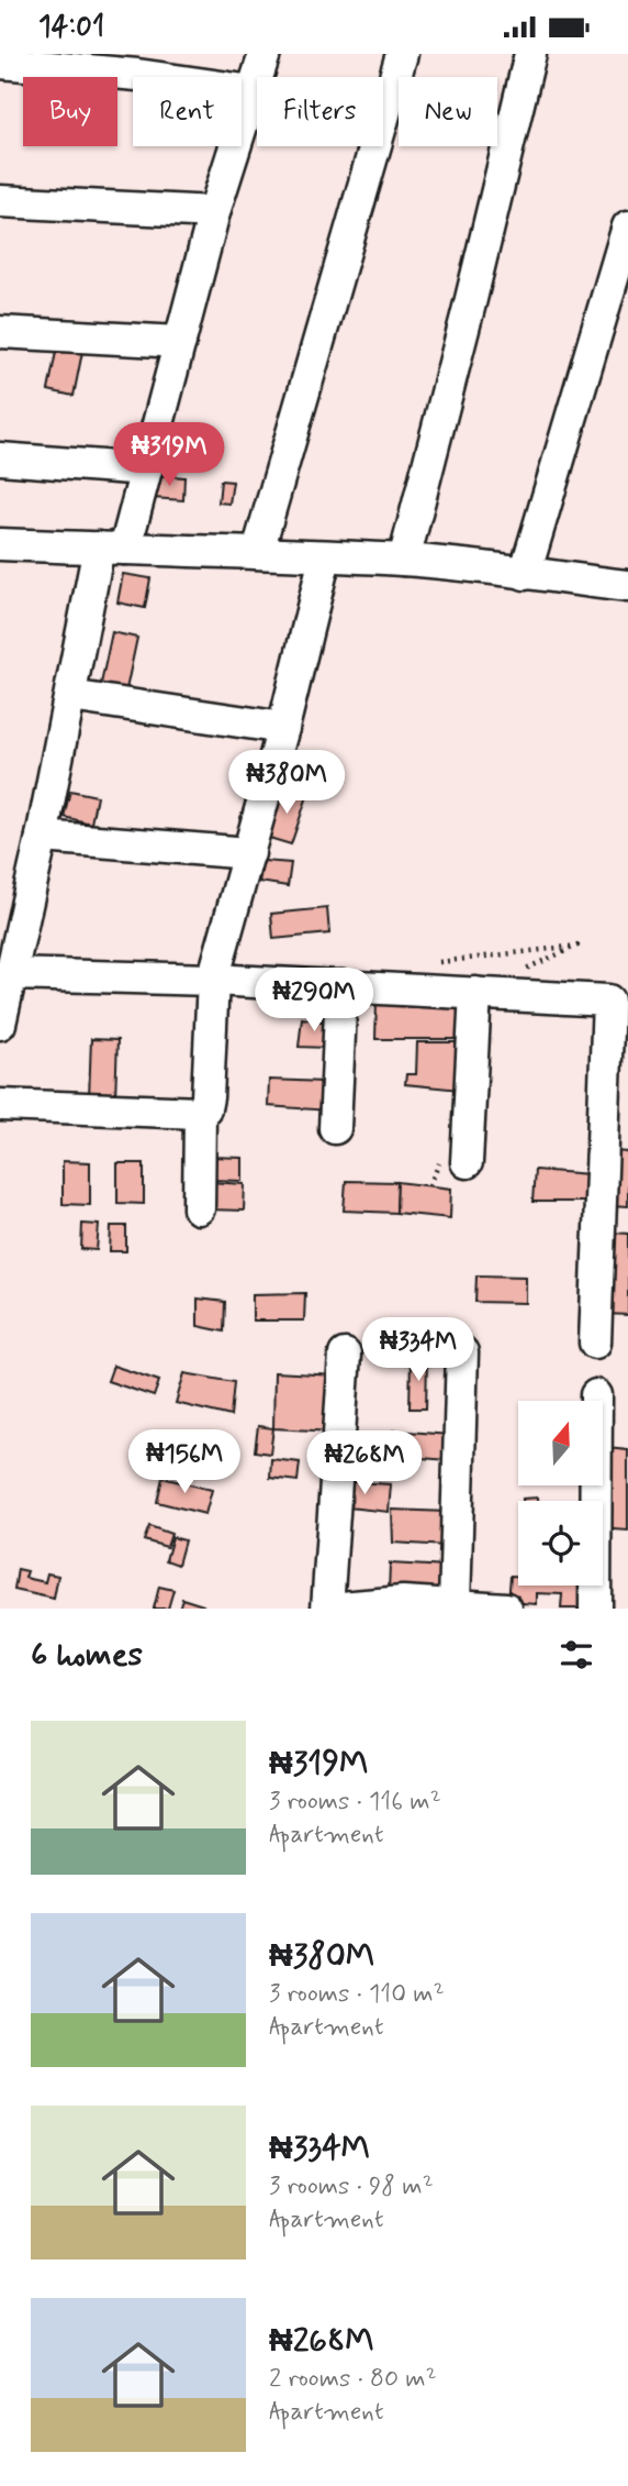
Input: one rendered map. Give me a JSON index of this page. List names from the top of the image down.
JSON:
{
  "north": "top",
  "page": {
    "status": "14:01",
    "chip": [
      "Buy",
      "Rent",
      "Filters",
      "New"
    ],
    "price": [
      "₦319M",
      "₦380M",
      "₦290M",
      "₦334M",
      "₦156M",
      "₦268M"
    ],
    "heading": "6 homes",
    "list": [
      {
        "name": "₦319M",
        "note": "3 rooms · 116 m² · Apartment"
      },
      {
        "name": "₦380M",
        "note": "3 rooms · 110 m² · Apartment"
      },
      {
        "name": "₦334M",
        "note": "3 rooms · 98 m² · Apartment"
      },
      {
        "name": "₦268M",
        "note": "2 rooms · 80 m² · Apartment"
      }
    ]
  }
}
